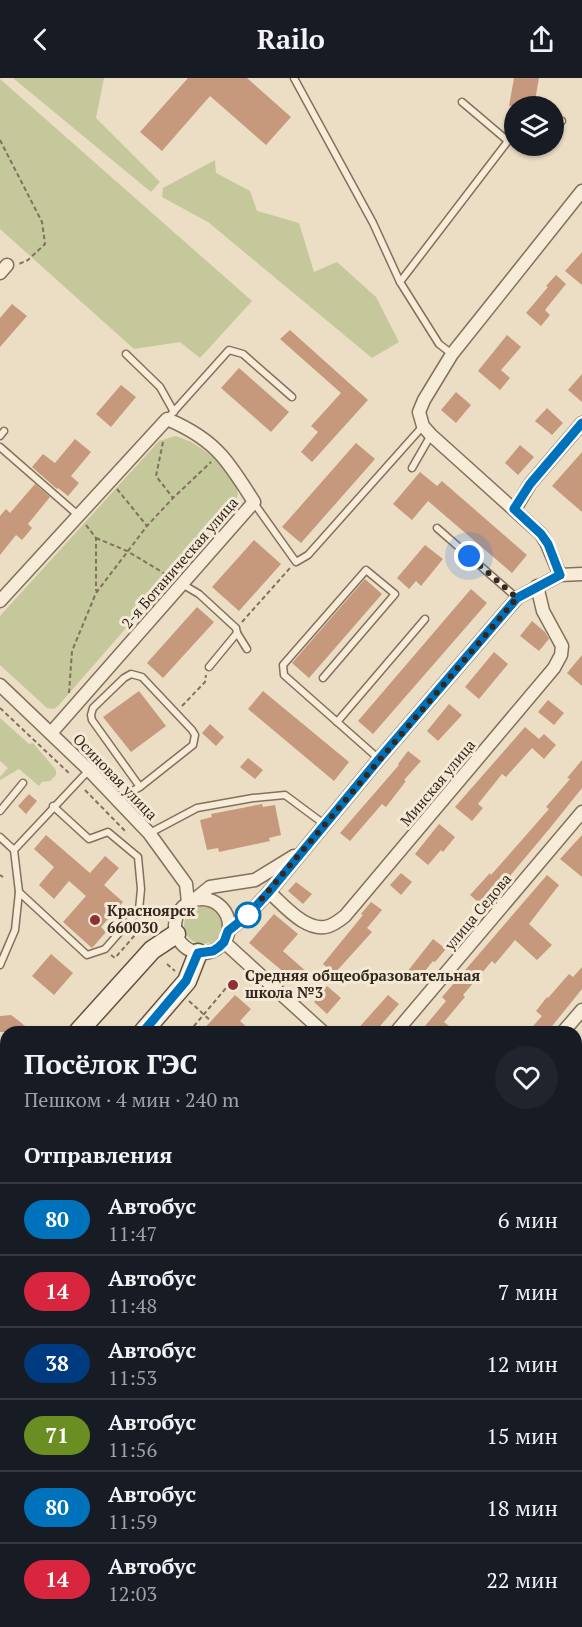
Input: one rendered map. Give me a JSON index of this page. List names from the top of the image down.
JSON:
{
  "streets": {
    "street": [
      "2-я Ботаническая улица",
      "Осиновая улица",
      "Минская улица",
      "улица Седова"
    ]
  },
  "crossings": [
    ["2-я Ботаническая улица", "Осиновая улица"]
  ],
  "places": ["Красноярск 660030", "Средняя общеобразовательная школа №3"],
  "lines": ["bus line 80"],
  "page": {
    "header": "Railo",
    "heading": [
      ["Посёлок ГЭС", "Пешком · 4 мин · 240 m"],
      "Отправления"
    ],
    "list": [
      {
        "mark": "80",
        "name": "Автобус",
        "note": "11:47",
        "value": "6 мин"
      },
      {
        "mark": "14",
        "name": "Автобус",
        "note": "11:48",
        "value": "7 мин"
      },
      {
        "mark": "38",
        "name": "Автобус",
        "note": "11:53",
        "value": "12 мин"
      },
      {
        "mark": "71",
        "name": "Автобус",
        "note": "11:56",
        "value": "15 мин"
      },
      {
        "mark": "80",
        "name": "Автобус",
        "note": "11:59",
        "value": "18 мин"
      },
      {
        "mark": "14",
        "name": "Автобус",
        "note": "12:03",
        "value": "22 мин"
      }
    ]
  }
}
